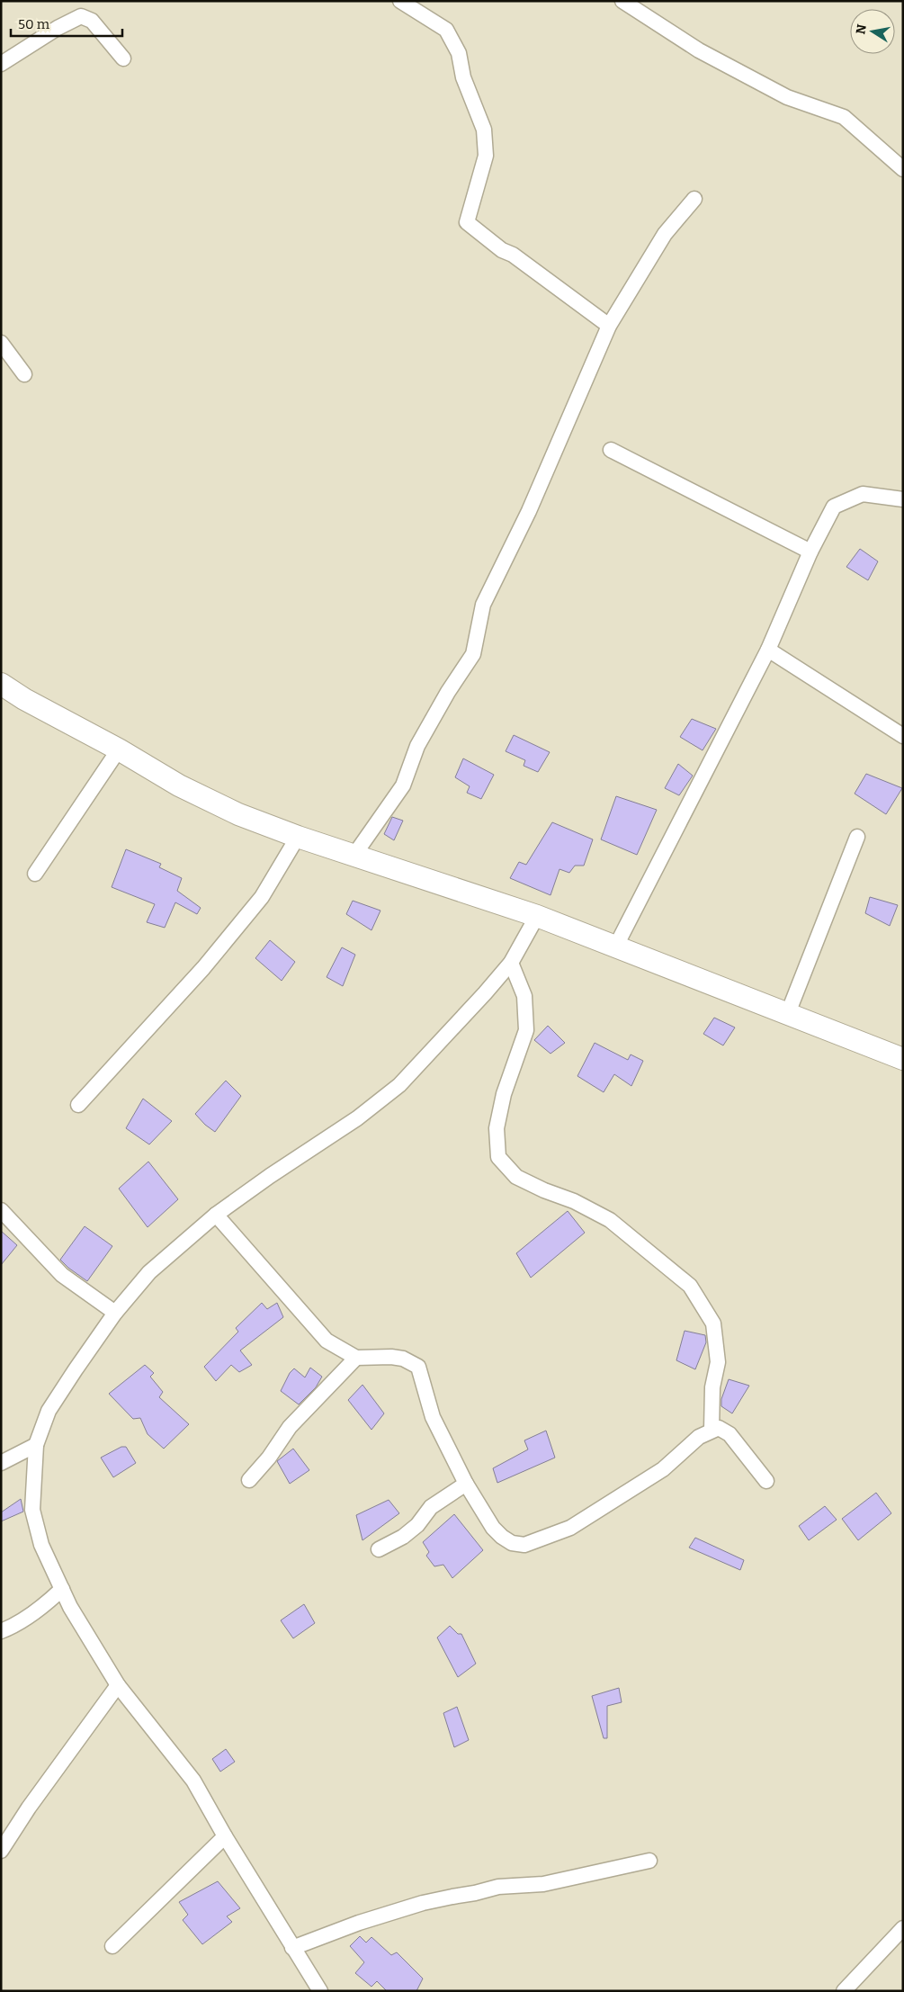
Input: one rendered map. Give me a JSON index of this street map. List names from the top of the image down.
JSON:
{
  "scale_bar": "50 m",
  "north": "left"
}
